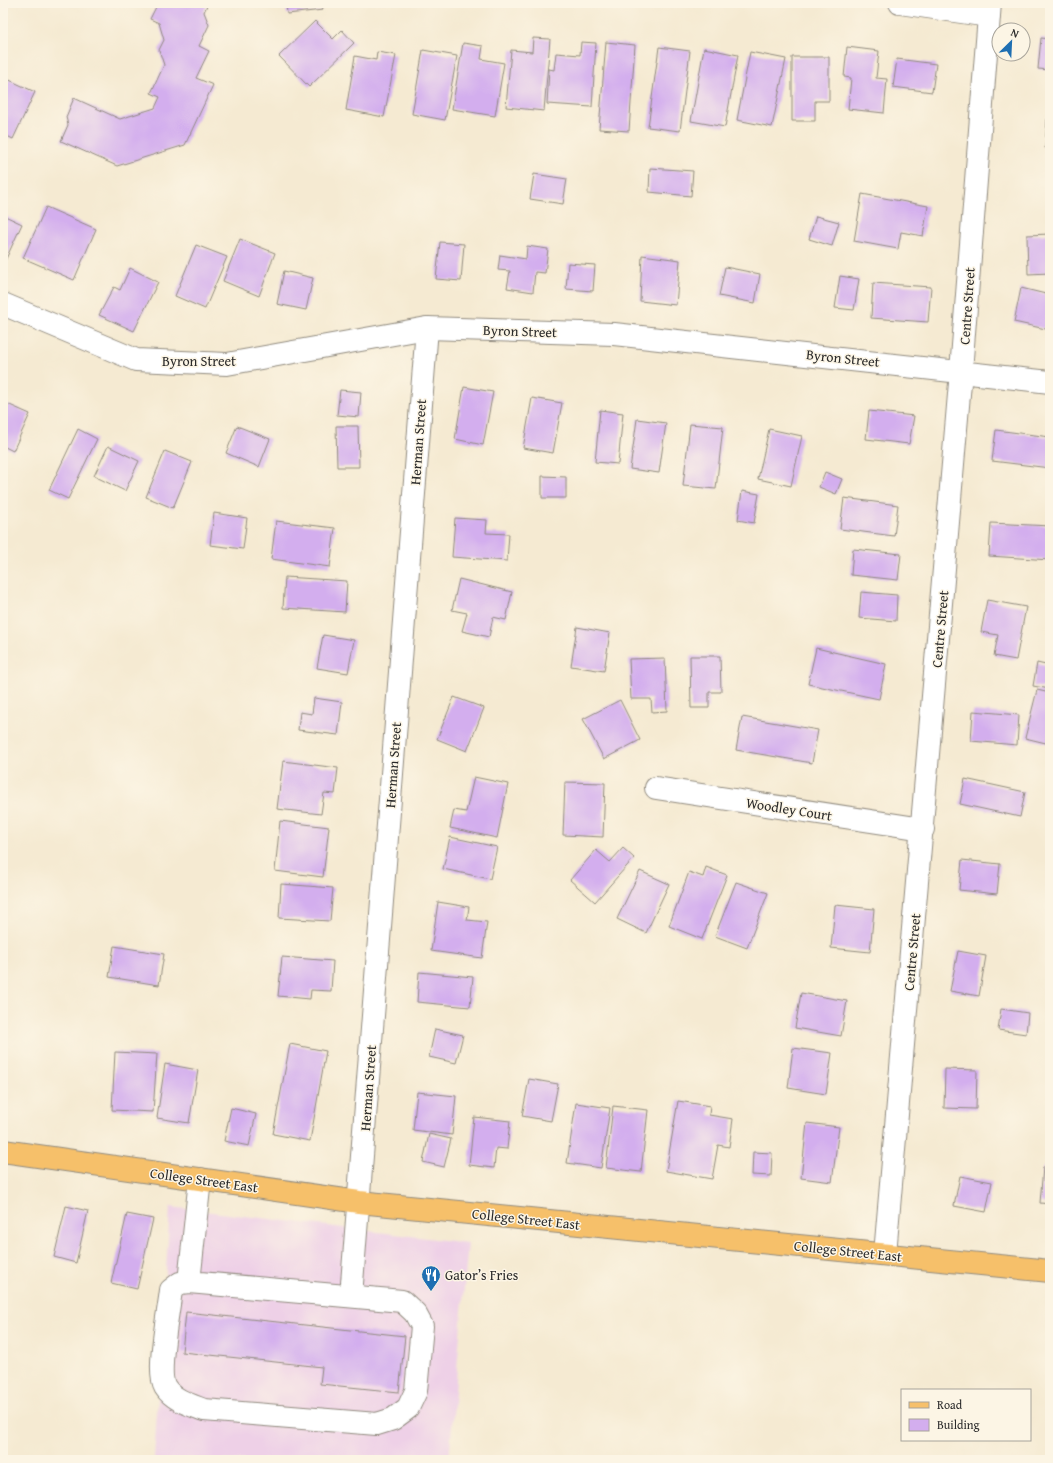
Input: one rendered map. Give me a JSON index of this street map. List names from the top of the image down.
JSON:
{
  "streets": {
    "main road": ["College Street East"],
    "street": [
      "Centre Street",
      "Byron Street",
      "Herman Street",
      "Woodley Court"
    ]
  },
  "crossings": [
    ["Centre Street", "Byron Street"],
    ["Centre Street", "Woodley Court"],
    ["Centre Street", "College Street East"],
    ["Byron Street", "Herman Street"],
    ["Herman Street", "College Street East"]
  ],
  "places": {
    "restaurant": ["Gator’s Fries"]
  },
  "legend": ["Road", "Building"],
  "north": "top right"
}
